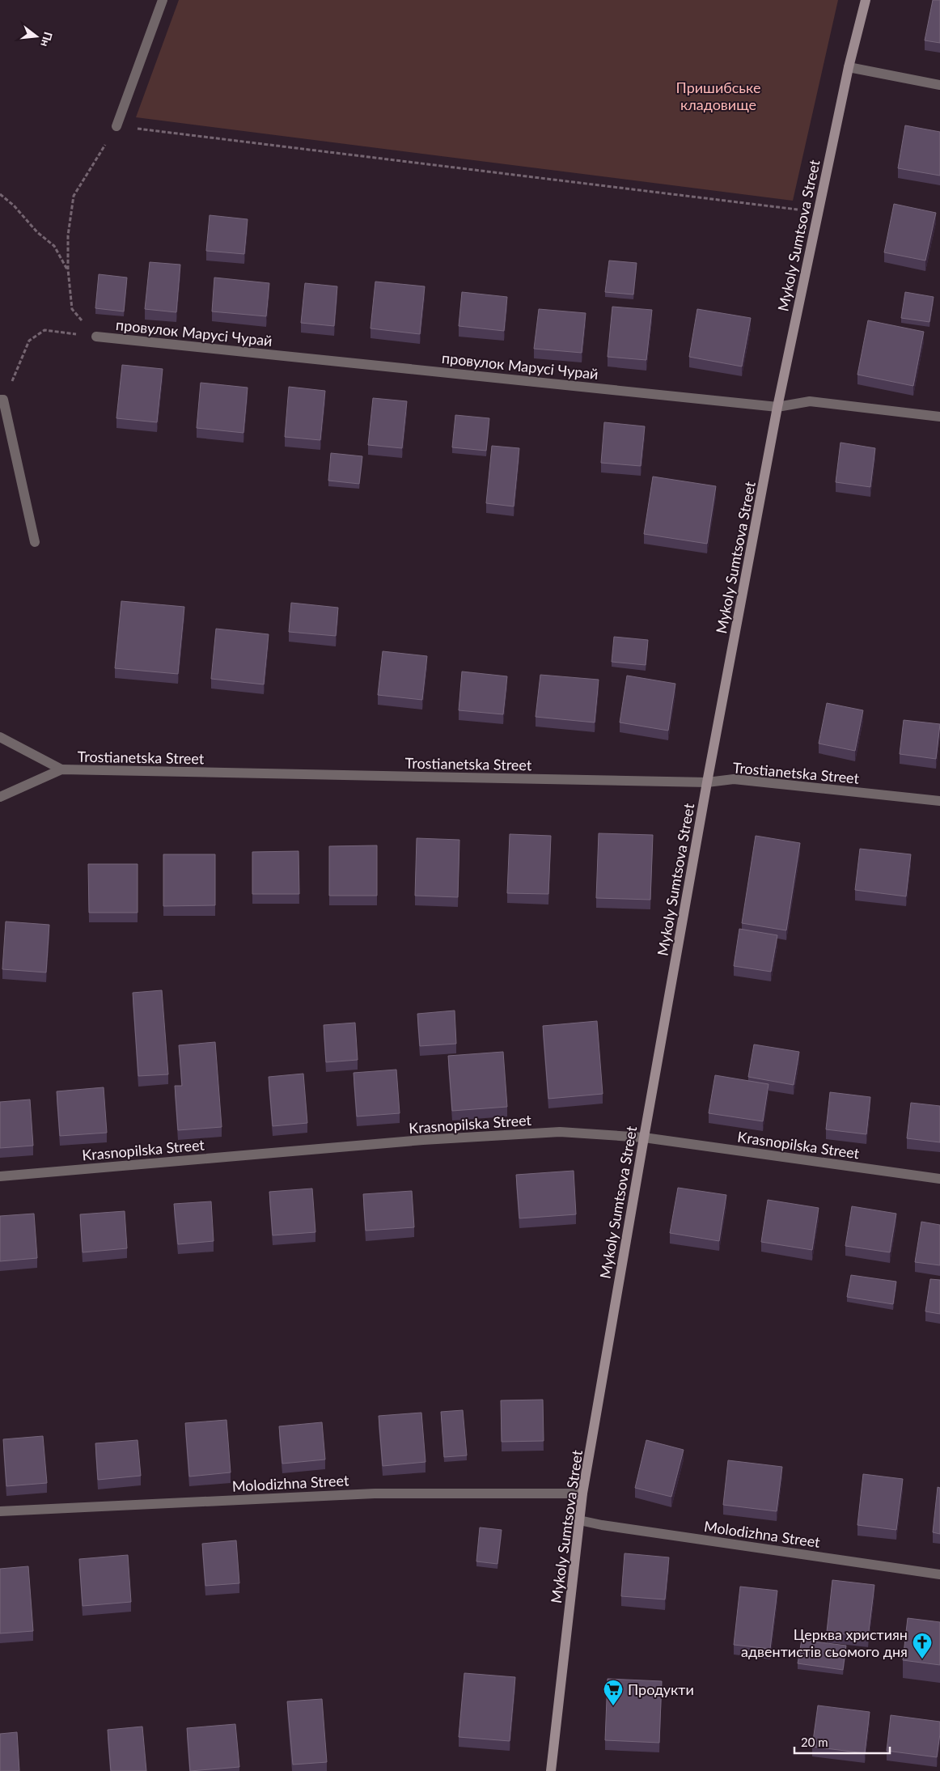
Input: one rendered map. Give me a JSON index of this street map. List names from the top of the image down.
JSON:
{
  "streets": {
    "street": [
      "Mykoly Sumtsova Street",
      "провулок Марусі Чурай",
      "Trostianetska Street",
      "Krasnopilska Street",
      "Molodizhna Street"
    ]
  },
  "crossings": [
    ["Mykoly Sumtsova Street", "провулок Марусі Чурай"],
    ["Mykoly Sumtsova Street", "Trostianetska Street"],
    ["Mykoly Sumtsova Street", "Krasnopilska Street"],
    ["Mykoly Sumtsova Street", "Molodizhna Street"]
  ],
  "parks": ["Пришибське кладовище"],
  "places": {
    "church": ["Церква християн адвентистів сьомого дня"],
    "supermarket": ["Продукти"]
  },
  "scale_bar": "20 m",
  "north": "right"
}
